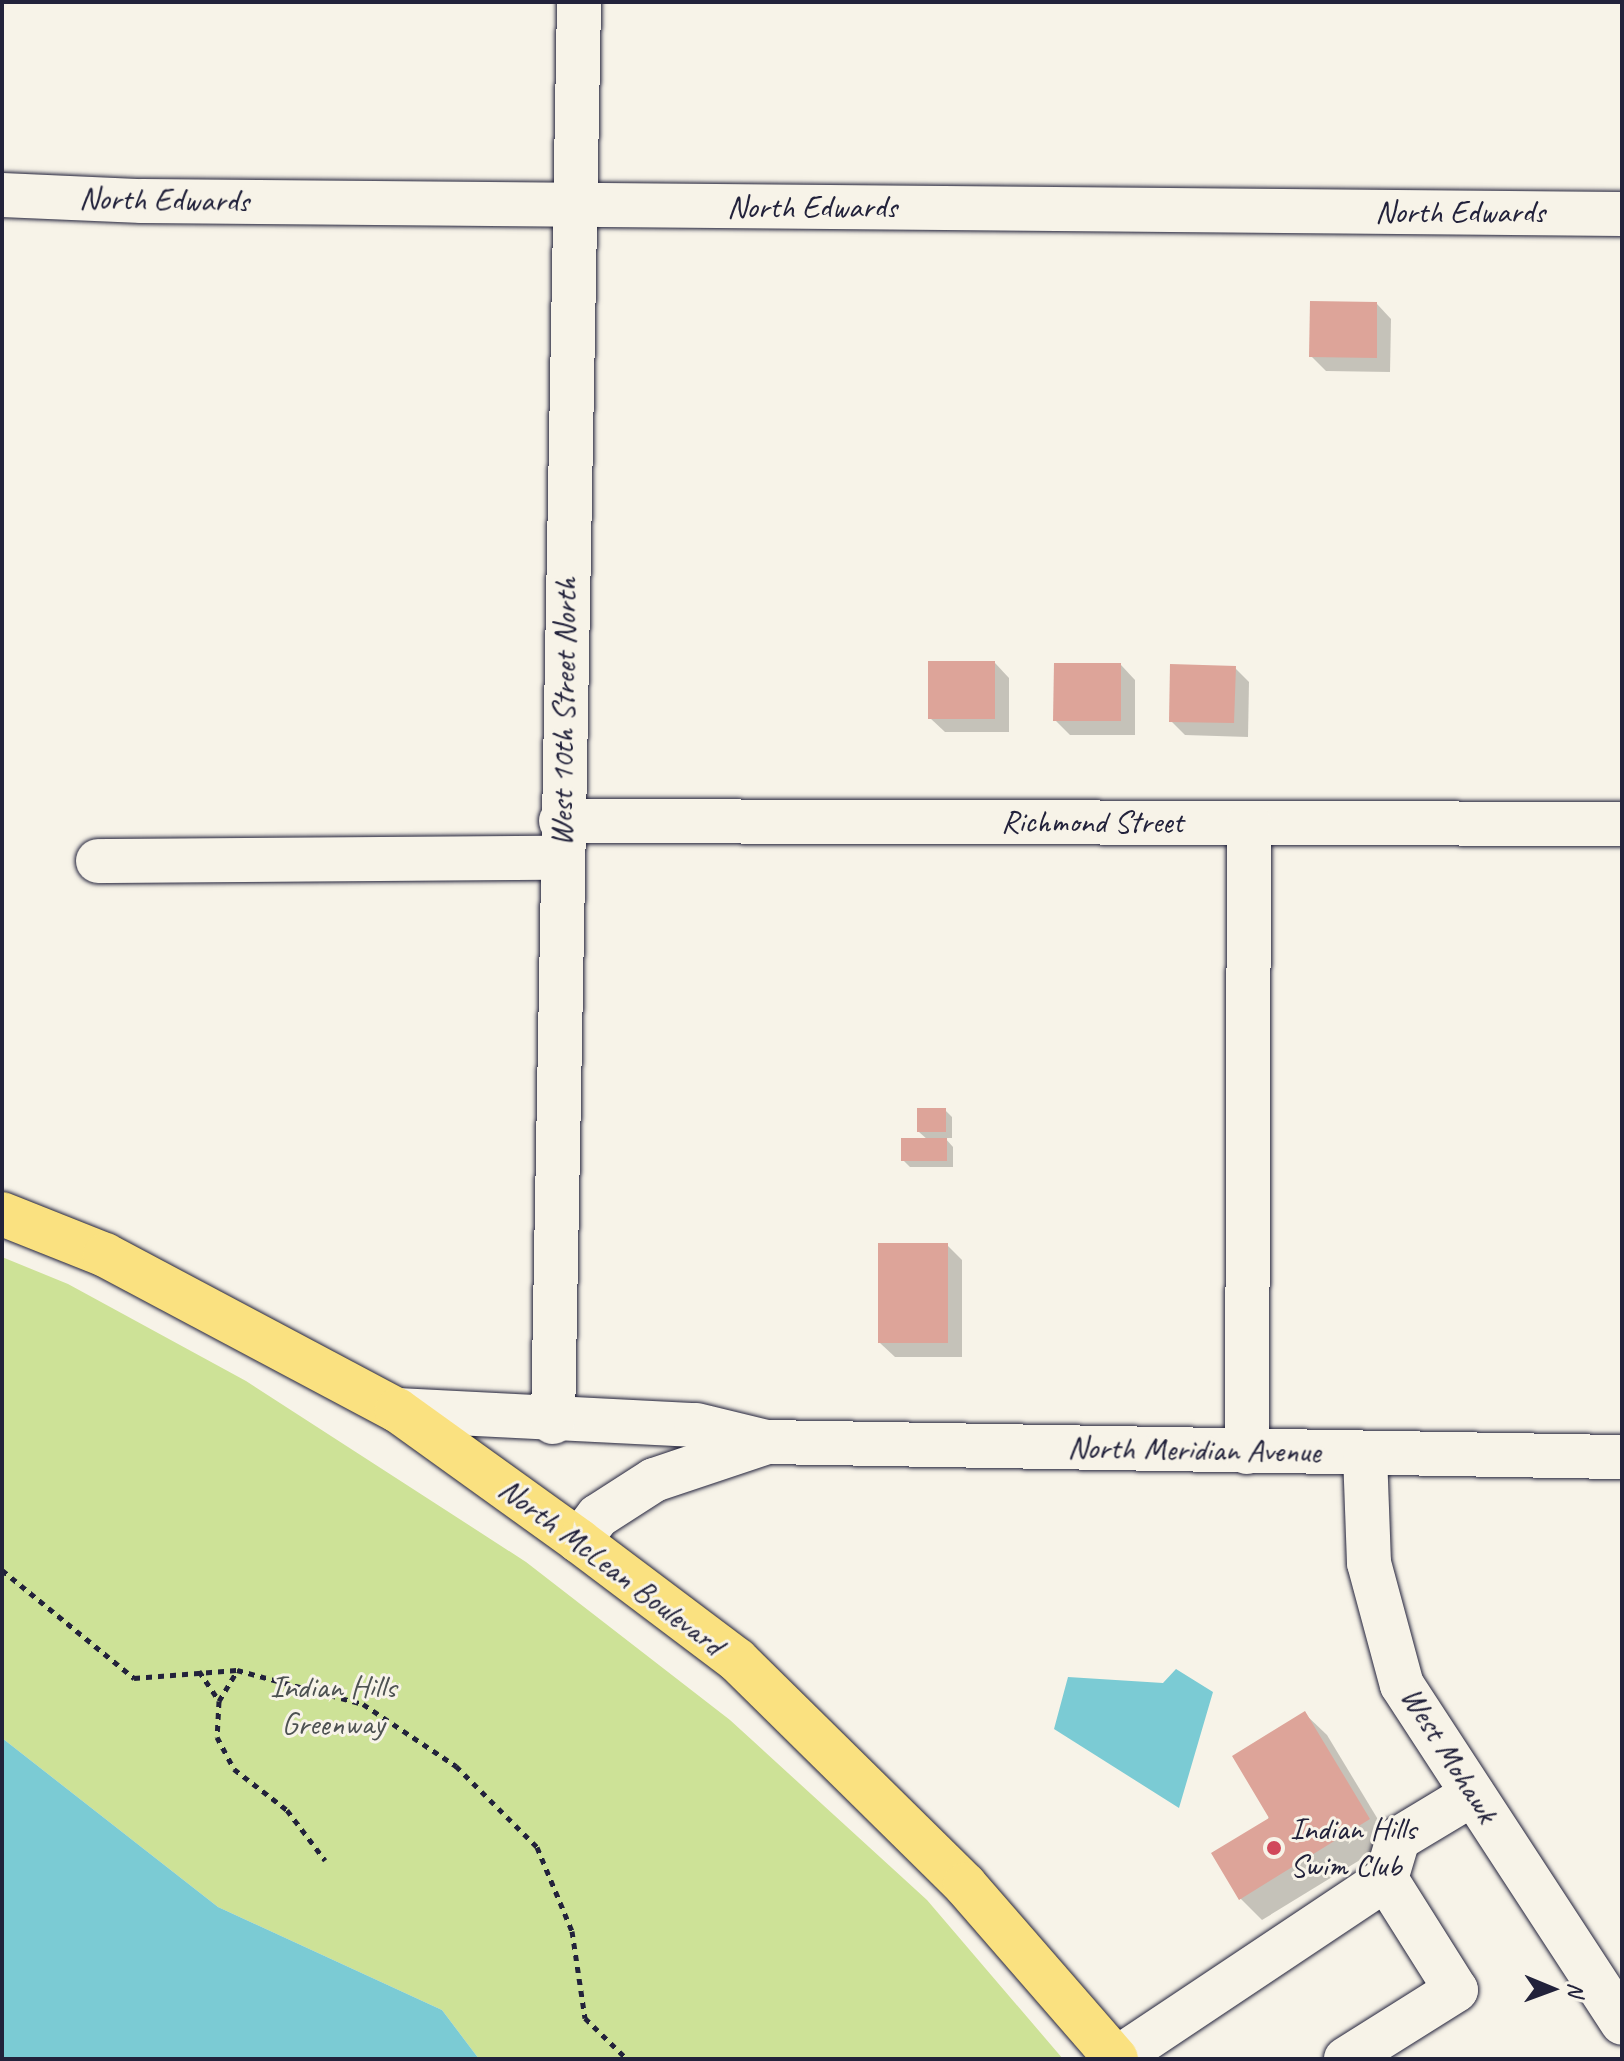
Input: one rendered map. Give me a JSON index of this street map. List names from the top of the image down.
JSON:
{
  "streets": {
    "main road": ["North McLean Boulevard"],
    "street": [
      "North Edwards",
      "West 10th Street North",
      "Richmond Street",
      "North Meridian Avenue",
      "West Mohawk"
    ]
  },
  "crossings": [
    ["North Edwards", "West 10th Street North"],
    ["West 10th Street North", "Richmond Street"],
    ["West 10th Street North", "North Meridian Avenue"],
    ["North Meridian Avenue", "North McLean Boulevard"],
    ["North Meridian Avenue", "West Mohawk"]
  ],
  "parks": ["Indian Hills Greenway"],
  "places": ["Indian Hills Swim Club"],
  "north": "right"
}
